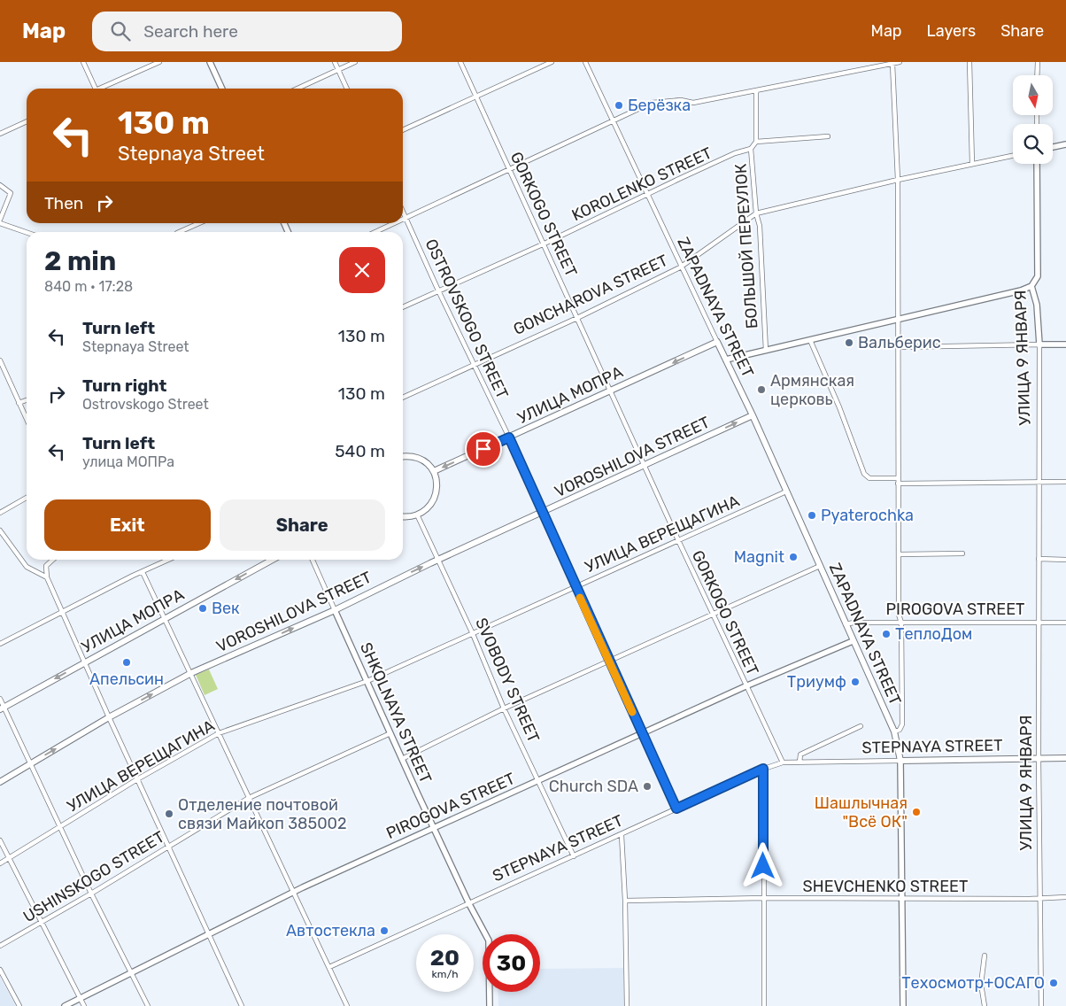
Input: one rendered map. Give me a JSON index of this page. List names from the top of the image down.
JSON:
{
  "streets": {
    "main road": [
      "ZAPADNAYA STREET",
      "УЛИЦА МОПРА",
      "VOROSHILOVA STREET",
      "STEPNAYA STREET"
    ],
    "street": [
      "KOROLENKO STREET",
      "GORKOGO STREET",
      "БОЛЬШОЙ ПЕРЕУЛОК",
      "GONCHAROVA STREET",
      "OSTROVSKOGO STREET",
      "УЛИЦА 9 ЯНВАРЯ",
      "УЛИЦА ВЕРЕЩАГИНА",
      "PIROGOVA STREET",
      "SVOBODY STREET",
      "SHKOLNAYA STREET",
      "USHINSKOGO STREET",
      "SHEVCHENKO STREET"
    ]
  },
  "crossings": [
    ["KOROLENKO STREET", "GORKOGO STREET"],
    ["KOROLENKO STREET", "БОЛЬШОЙ ПЕРЕУЛОК"],
    ["KOROLENKO STREET", "ZAPADNAYA STREET"],
    ["KOROLENKO STREET", "OSTROVSKOGO STREET"],
    ["GORKOGO STREET", "GONCHAROVA STREET"],
    ["GORKOGO STREET", "УЛИЦА МОПРА"],
    ["GORKOGO STREET", "VOROSHILOVA STREET"],
    ["GORKOGO STREET", "УЛИЦА ВЕРЕЩАГИНА"],
    ["GORKOGO STREET", "PIROGOVA STREET"],
    ["GORKOGO STREET", "STEPNAYA STREET"],
    ["БОЛЬШОЙ ПЕРЕУЛОК", "GONCHAROVA STREET"],
    ["GONCHAROVA STREET", "ZAPADNAYA STREET"],
    ["GONCHAROVA STREET", "OSTROVSKOGO STREET"],
    ["ZAPADNAYA STREET", "УЛИЦА МОПРА"],
    ["ZAPADNAYA STREET", "VOROSHILOVA STREET"],
    ["ZAPADNAYA STREET", "УЛИЦА ВЕРЕЩАГИНА"],
    ["ZAPADNAYA STREET", "PIROGOVA STREET"],
    ["ZAPADNAYA STREET", "STEPNAYA STREET"],
    ["OSTROVSKOGO STREET", "УЛИЦА МОПРА"],
    ["OSTROVSKOGO STREET", "VOROSHILOVA STREET"],
    ["OSTROVSKOGO STREET", "УЛИЦА ВЕРЕЩАГИНА"],
    ["OSTROVSKOGO STREET", "PIROGOVA STREET"],
    ["OSTROVSKOGO STREET", "STEPNAYA STREET"],
    ["УЛИЦА 9 ЯНВАРЯ", "PIROGOVA STREET"],
    ["УЛИЦА 9 ЯНВАРЯ", "STEPNAYA STREET"],
    ["УЛИЦА 9 ЯНВАРЯ", "SHEVCHENKO STREET"],
    ["VOROSHILOVA STREET", "SVOBODY STREET"],
    ["VOROSHILOVA STREET", "SHKOLNAYA STREET"],
    ["УЛИЦА ВЕРЕЩАГИНА", "SVOBODY STREET"],
    ["УЛИЦА ВЕРЕЩАГИНА", "SHKOLNAYA STREET"],
    ["PIROGOVA STREET", "SVOBODY STREET"],
    ["PIROGOVA STREET", "SHKOLNAYA STREET"],
    ["SVOBODY STREET", "STEPNAYA STREET"],
    ["SHKOLNAYA STREET", "STEPNAYA STREET"],
    ["SHKOLNAYA STREET", "USHINSKOGO STREET"]
  ],
  "one_way": ["УЛИЦА МОПРА", "VOROSHILOVA STREET"],
  "places": [
    "Берёзка",
    "Вальберис",
    "Армянская церковь",
    "Pyaterochka",
    "Magnit",
    "Век",
    "ТеплоДом",
    "Апельсин",
    "Триумф",
    "Church SDA",
    "Шашлычная \"Всё ОК\"",
    "Отделение почтовой связи Майкоп 385002",
    "Автостекла",
    "Техосмотр+ОСАГО"
  ],
  "north": "bottom",
  "page": {
    "header": "Map",
    "search": "Search here",
    "nav": ["Map", "Layers", "Share"],
    "turn": ["130 m", "Stepnaya Street"],
    "then": "Then",
    "heading": ["2 min", "840 m · 17:28"],
    "list": [
      {
        "name": "Turn left",
        "note": "Stepnaya Street",
        "value": "130 m"
      },
      {
        "name": "Turn right",
        "note": "Ostrovskogo Street",
        "value": "130 m"
      },
      {
        "name": "Turn left",
        "note": "улица МОПРа",
        "value": "540 m"
      }
    ],
    "buttons": ["Exit", "Share"],
    "speed": "20 km/h",
    "limit": "30"
  }
}
